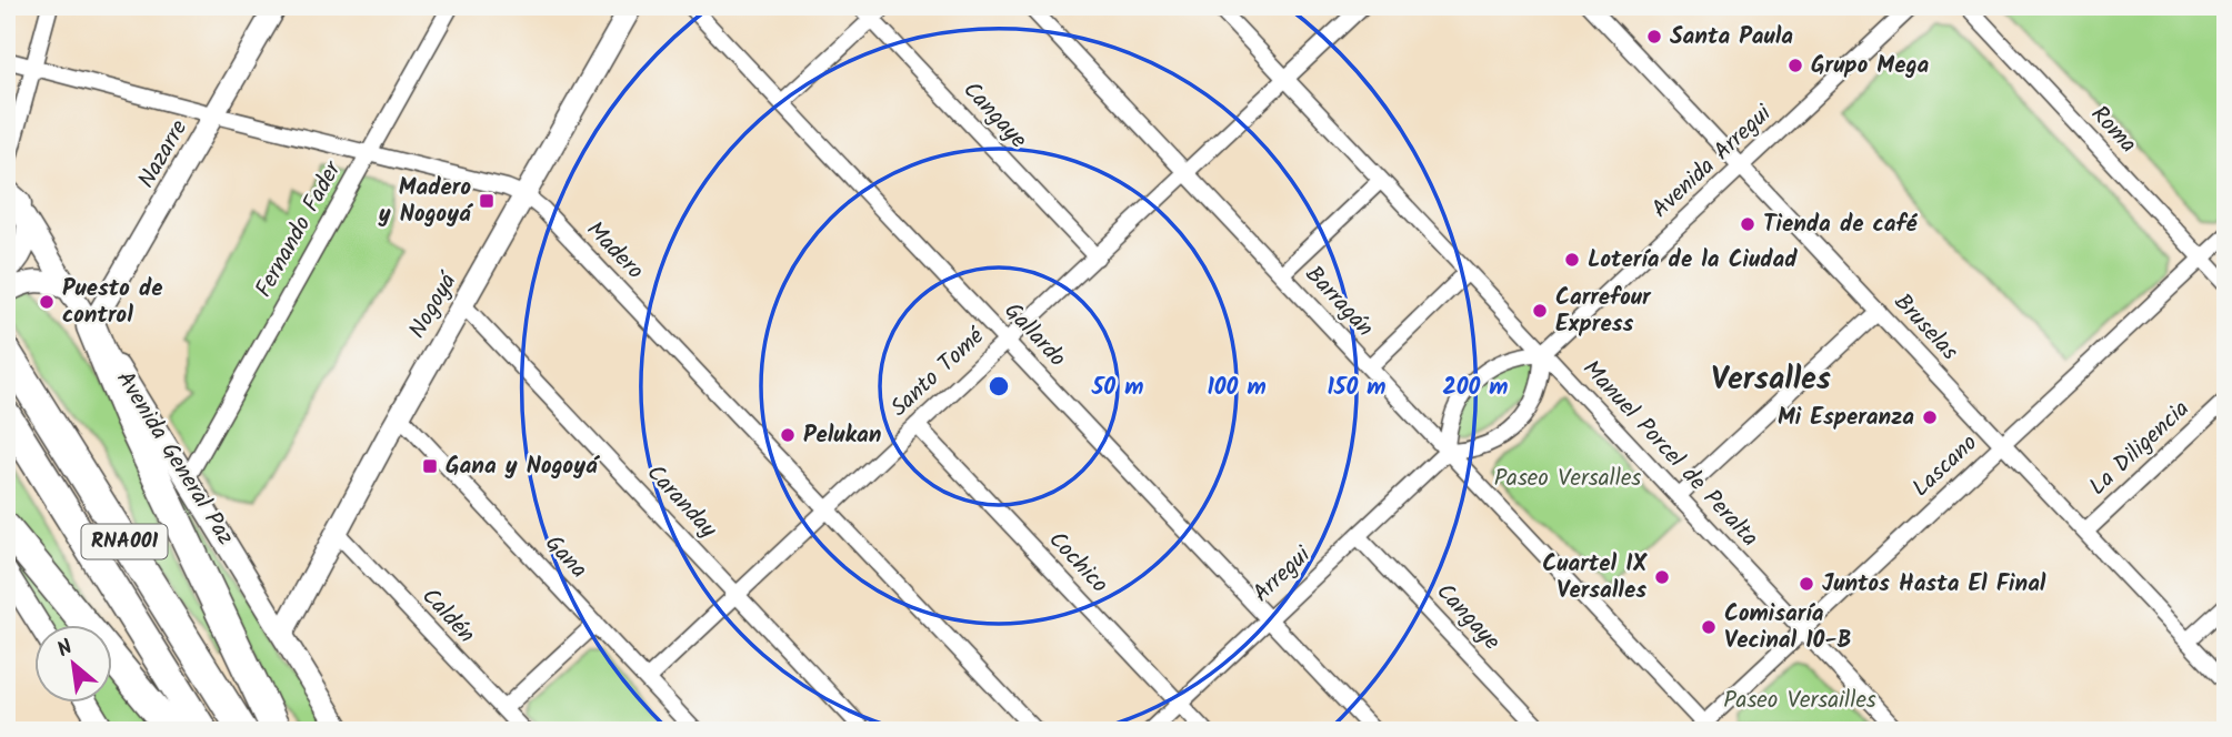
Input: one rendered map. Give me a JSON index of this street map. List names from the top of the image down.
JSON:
{
  "streets": {
    "highway": ["RNA001"],
    "street": [
      "Cangaye",
      "Roma",
      "Nazarre",
      "Avenida Arregui",
      "Fernando Fader",
      "Madero",
      "Barragán",
      "Nogoyá",
      "Bruselas",
      "Gallardo",
      "Santo Tomé",
      "La Diligencia",
      "Manuel Porcel de Peralta",
      "Avenida General Paz",
      "Lascano",
      "Caranday",
      "Gana",
      "Cochico",
      "Arregui",
      "Caldén"
    ]
  },
  "crossings": [
    ["Cangaye", "Santo Tomé"],
    ["Cangaye", "Arregui"],
    ["Roma", "Lascano"],
    ["Nazarre", "Madero"],
    ["Nazarre", "Avenida General Paz"],
    ["Avenida Arregui", "Bruselas"],
    ["Avenida Arregui", "Manuel Porcel de Peralta"],
    ["Fernando Fader", "Madero"],
    ["Fernando Fader", "Avenida General Paz"],
    ["Madero", "Nogoyá"],
    ["Madero", "Santo Tomé"],
    ["Barragán", "Santo Tomé"],
    ["Barragán", "Lascano"],
    ["Barragán", "Arregui"],
    ["Nogoyá", "Avenida General Paz"],
    ["Nogoyá", "Caranday"],
    ["Nogoyá", "Gana"],
    ["Nogoyá", "Caldén"],
    ["Bruselas", "La Diligencia"],
    ["Bruselas", "Lascano"],
    ["Gallardo", "Santo Tomé"],
    ["Gallardo", "Arregui"],
    ["Santo Tomé", "Manuel Porcel de Peralta"],
    ["Santo Tomé", "Caranday"],
    ["Santo Tomé", "Gana"],
    ["Santo Tomé", "Cochico"],
    ["Manuel Porcel de Peralta", "Lascano"],
    ["Cochico", "Arregui"]
  ],
  "districts": ["Versalles"],
  "parks": ["Paseo Versalles", "Paseo Versailles"],
  "places": {
    "other": [
      "Santa Paula",
      "Grupo Mega",
      "Tienda de café",
      "Lotería de la Ciudad",
      "Puesto de control",
      "Carrefour Express",
      "Mi Esperanza",
      "Pelukan",
      "Cuartel IX Versalles",
      "Juntos Hasta El Final",
      "Comisaría Vecinal 10-B"
    ],
    "transit": ["Madero y Nogoyá", "Gana y Nogoyá"]
  },
  "north": "top left",
  "rings": [
    "50 m",
    "100 m",
    "150 m",
    "200 m"
  ]
}
